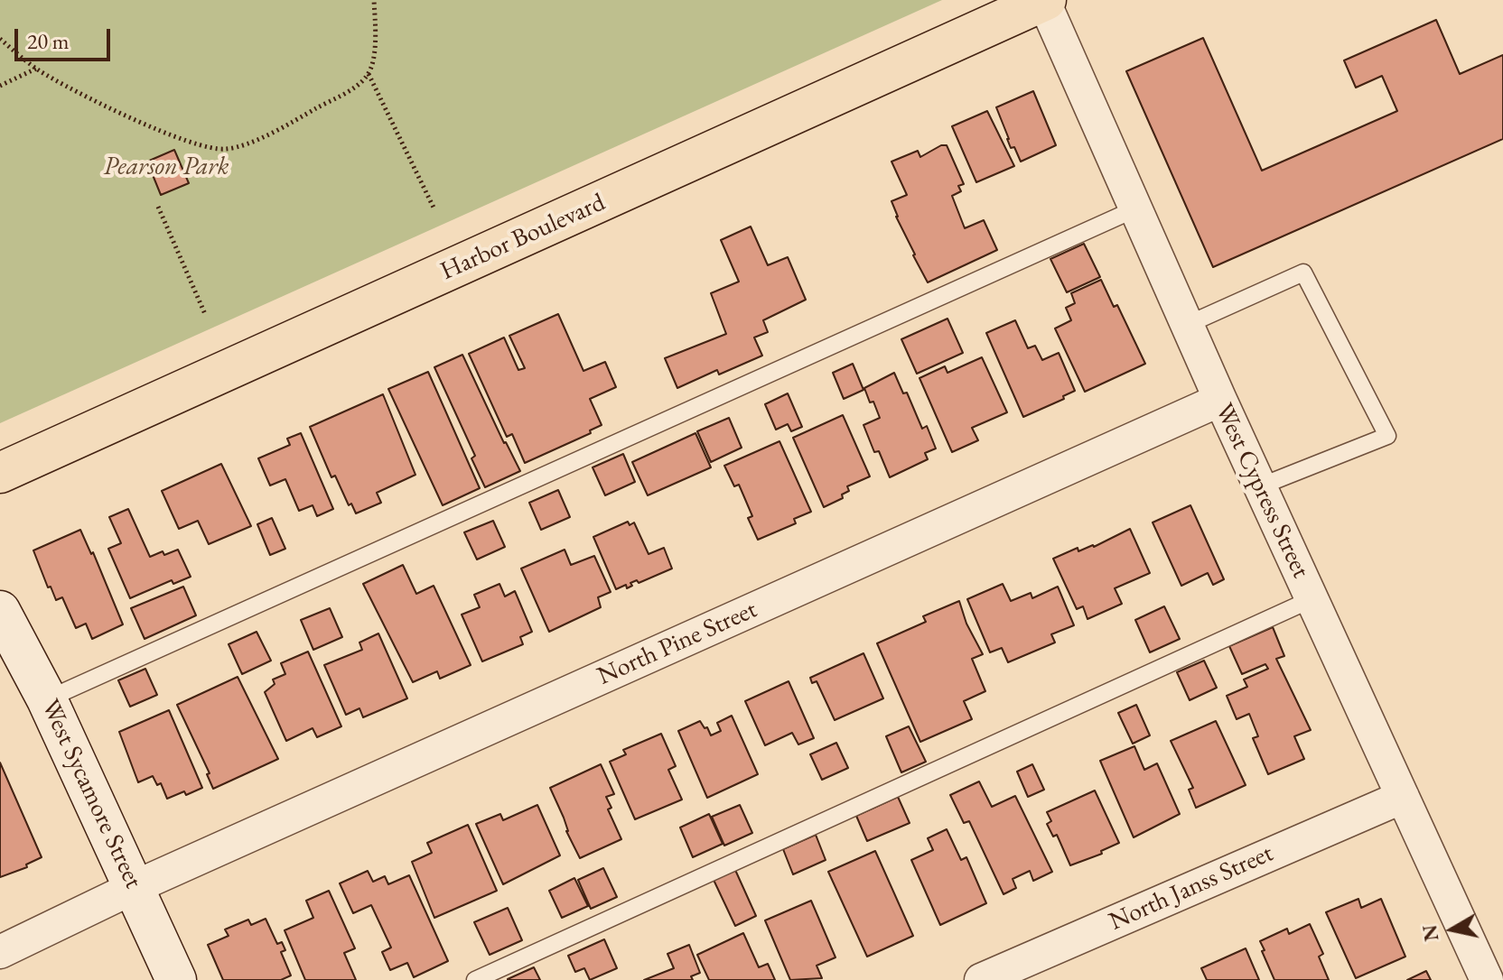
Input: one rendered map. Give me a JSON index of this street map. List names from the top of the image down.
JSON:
{
  "streets": {
    "main road": ["Harbor Boulevard"],
    "street": [
      "West Cypress Street",
      "North Pine Street",
      "West Sycamore Street",
      "North Janss Street"
    ]
  },
  "crossings": [
    ["Harbor Boulevard", "West Cypress Street"],
    ["West Cypress Street", "North Pine Street"],
    ["West Cypress Street", "North Janss Street"],
    ["North Pine Street", "West Sycamore Street"]
  ],
  "parks": ["Pearson Park"],
  "scale_bar": "20 m",
  "north": "left"
}
